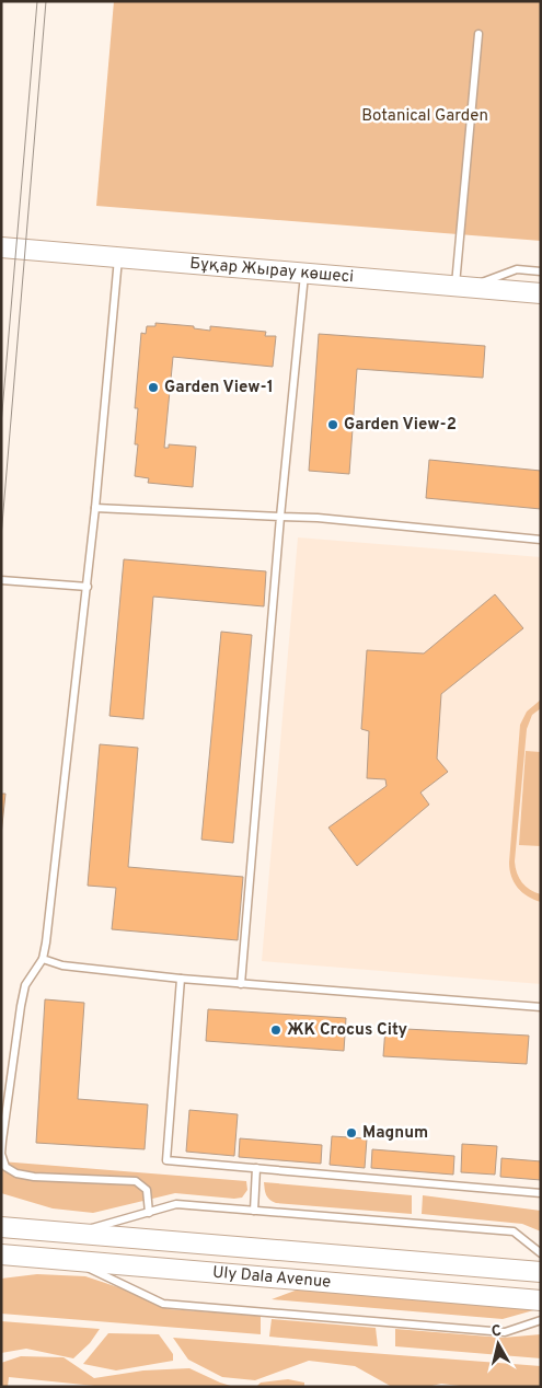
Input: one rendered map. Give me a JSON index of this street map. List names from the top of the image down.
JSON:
{
  "streets": {
    "main road": ["Бұқар Жырау көшесі", "Uly Dala Avenue"]
  },
  "parks": ["Botanical Garden"],
  "places": [
    "Garden View-1",
    "Garden View-2",
    "ЖК Crocus City",
    "Magnum"
  ],
  "north": "top"
}
